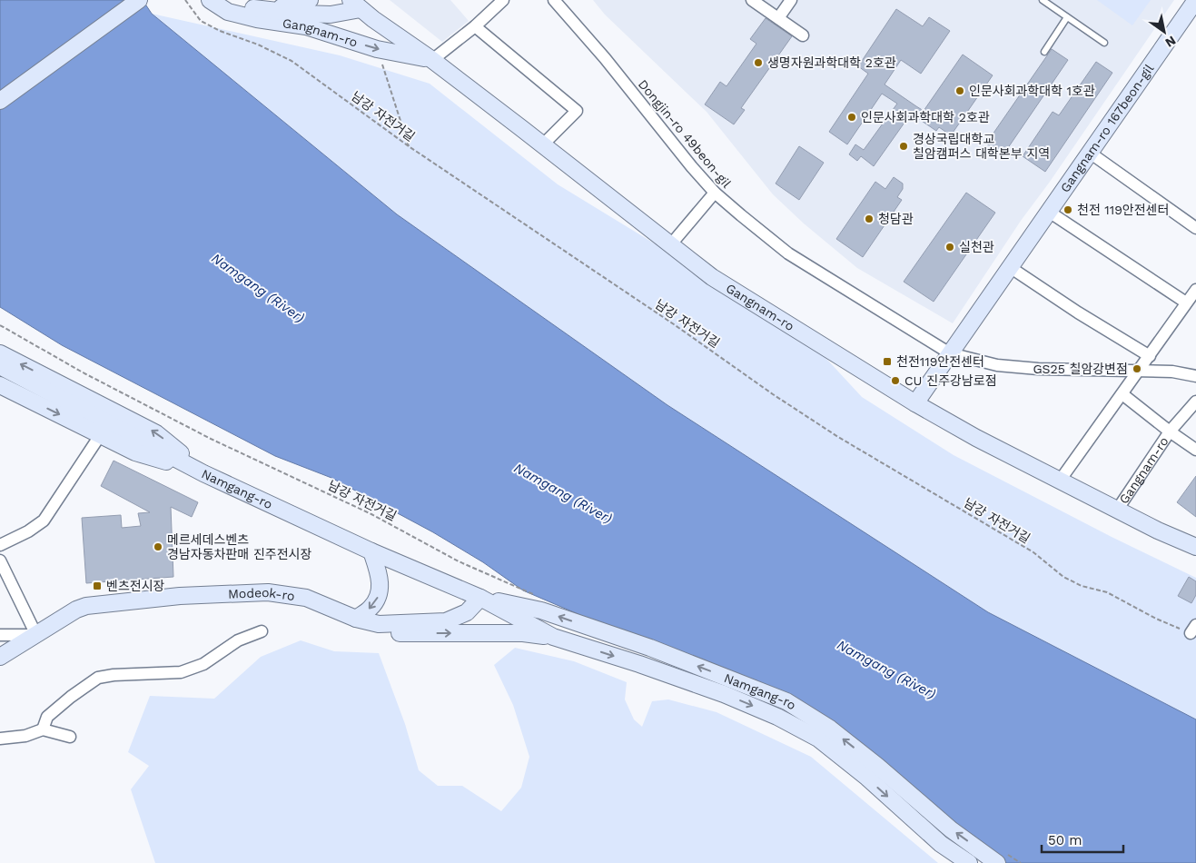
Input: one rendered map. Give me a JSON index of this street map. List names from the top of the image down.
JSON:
{
  "streets": {
    "street": [
      "Gangnam-ro",
      "Gangnam-ro 167beon-gil",
      "Dongjin-ro 49beon-gil",
      "Namgang-ro",
      "Modeok-ro"
    ],
    "path": ["남강 자전거길"]
  },
  "crossings": [
    ["Gangnam-ro", "Gangnam-ro 167beon-gil"],
    ["Gangnam-ro 167beon-gil", "Dongjin-ro 49beon-gil"],
    ["Namgang-ro", "Modeok-ro"]
  ],
  "water": ["Namgang (River)"],
  "places": {
    "other": [
      "생명자원과학대학 2호관",
      "인문사회과학대학 1호관",
      "인문사회과학대학 2호관",
      "경상국립대학교 칠암캠퍼스 대학본부 지역",
      "천전 119안전센터",
      "청담관",
      "실천관",
      "GS25 칠암강변점",
      "CU 진주강남로점",
      "메르세데스벤츠 경남자동차판매 진주전시장"
    ],
    "transit": ["천전119안전센터", "벤츠전시장"]
  },
  "scale_bar": "50 m",
  "north": "bottom right"
}
